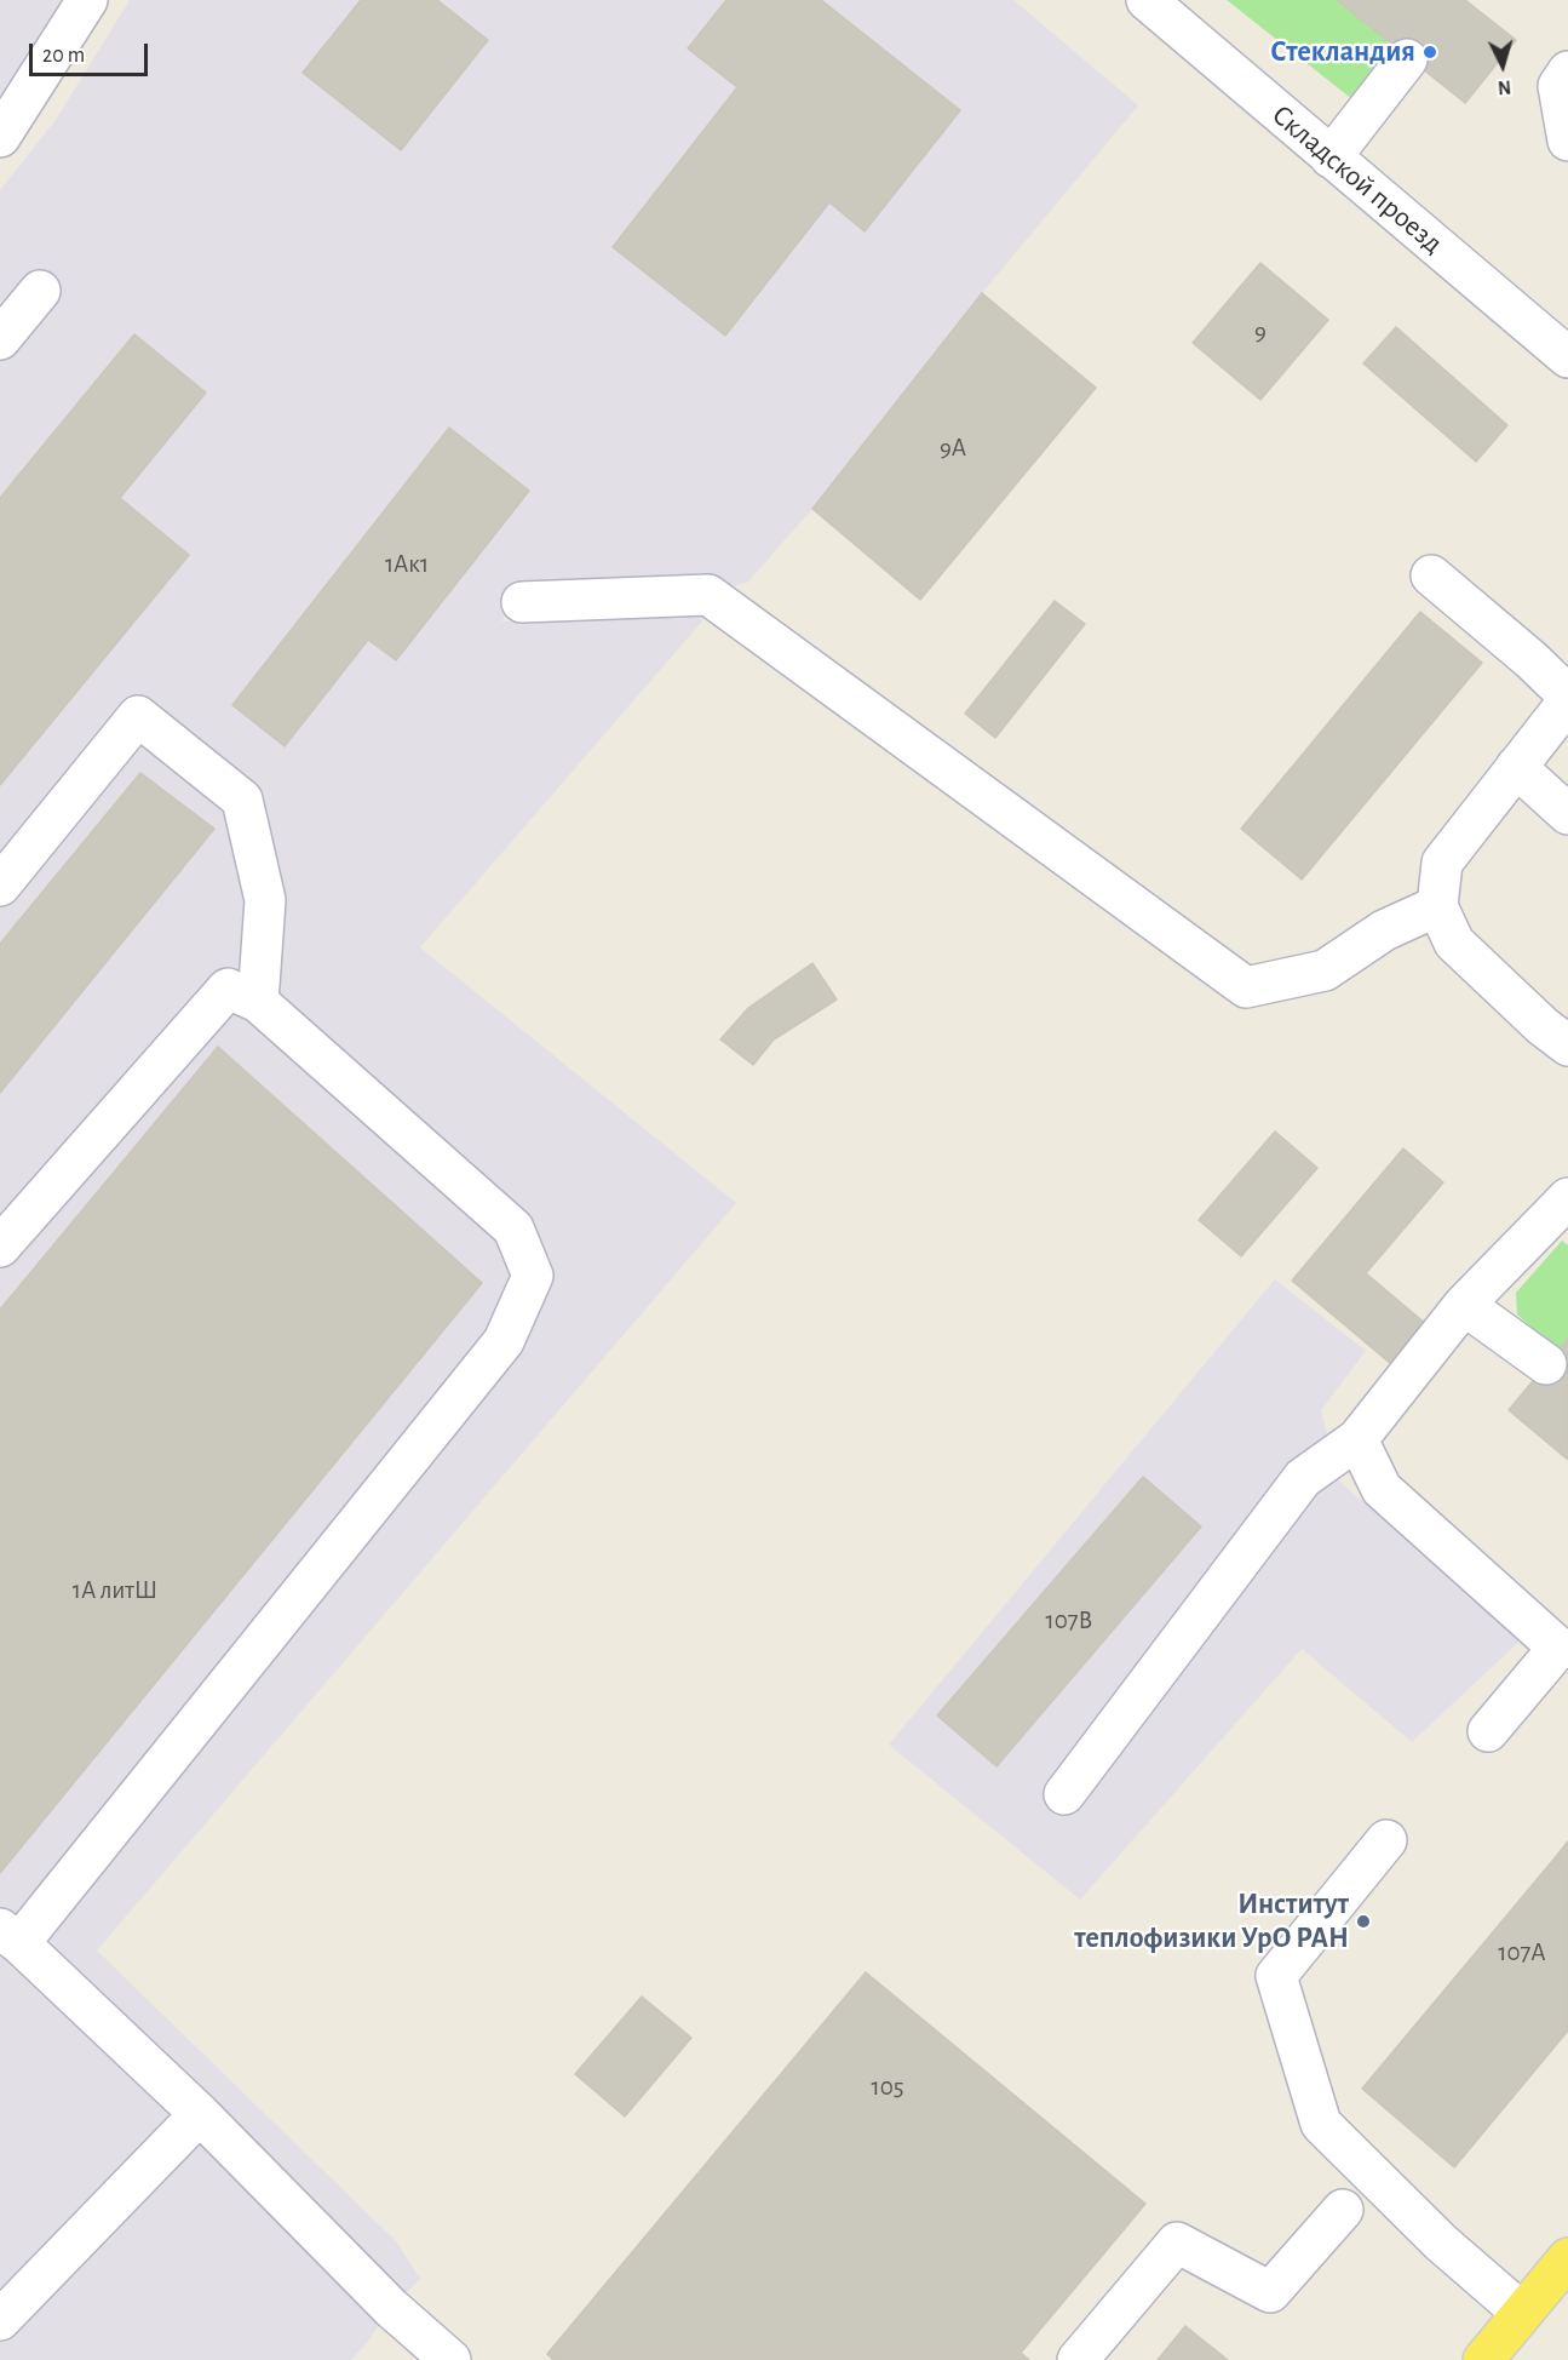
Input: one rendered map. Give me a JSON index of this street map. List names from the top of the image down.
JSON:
{
  "streets": {
    "street": ["Складской проезд"]
  },
  "places": ["Стекландия", "Институт теплофизики УрО РАН"],
  "house_numbers": [
    "9",
    "9А",
    "1Ак1",
    "1А литШ",
    "107В",
    "107А",
    "105"
  ],
  "scale_bar": "20 m",
  "north": "bottom"
}
